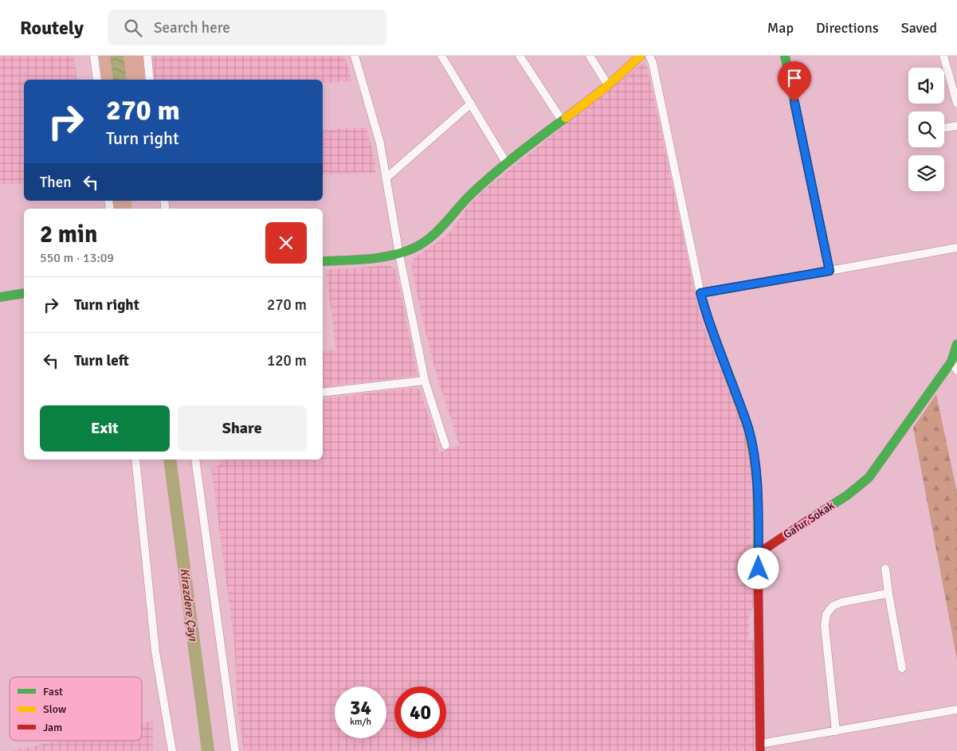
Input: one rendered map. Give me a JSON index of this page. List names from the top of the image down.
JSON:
{
  "streets": {
    "street": ["Gafur Sokak"]
  },
  "water": ["Kirazdere Çayı"],
  "legend": ["Fast", "Slow", "Jam"],
  "page": {
    "header": "Routely",
    "search": "Search here",
    "nav": ["Map", "Directions", "Saved"],
    "turn": ["270 m", "Turn right"],
    "then": "Then",
    "heading": ["2 min", "550 m · 13:09"],
    "list": [
      {
        "name": "Turn right",
        "value": "270 m"
      },
      {
        "name": "Turn left",
        "value": "120 m"
      }
    ],
    "buttons": ["Exit", "Share"],
    "speed": "34 km/h",
    "limit": "40"
  }
}
